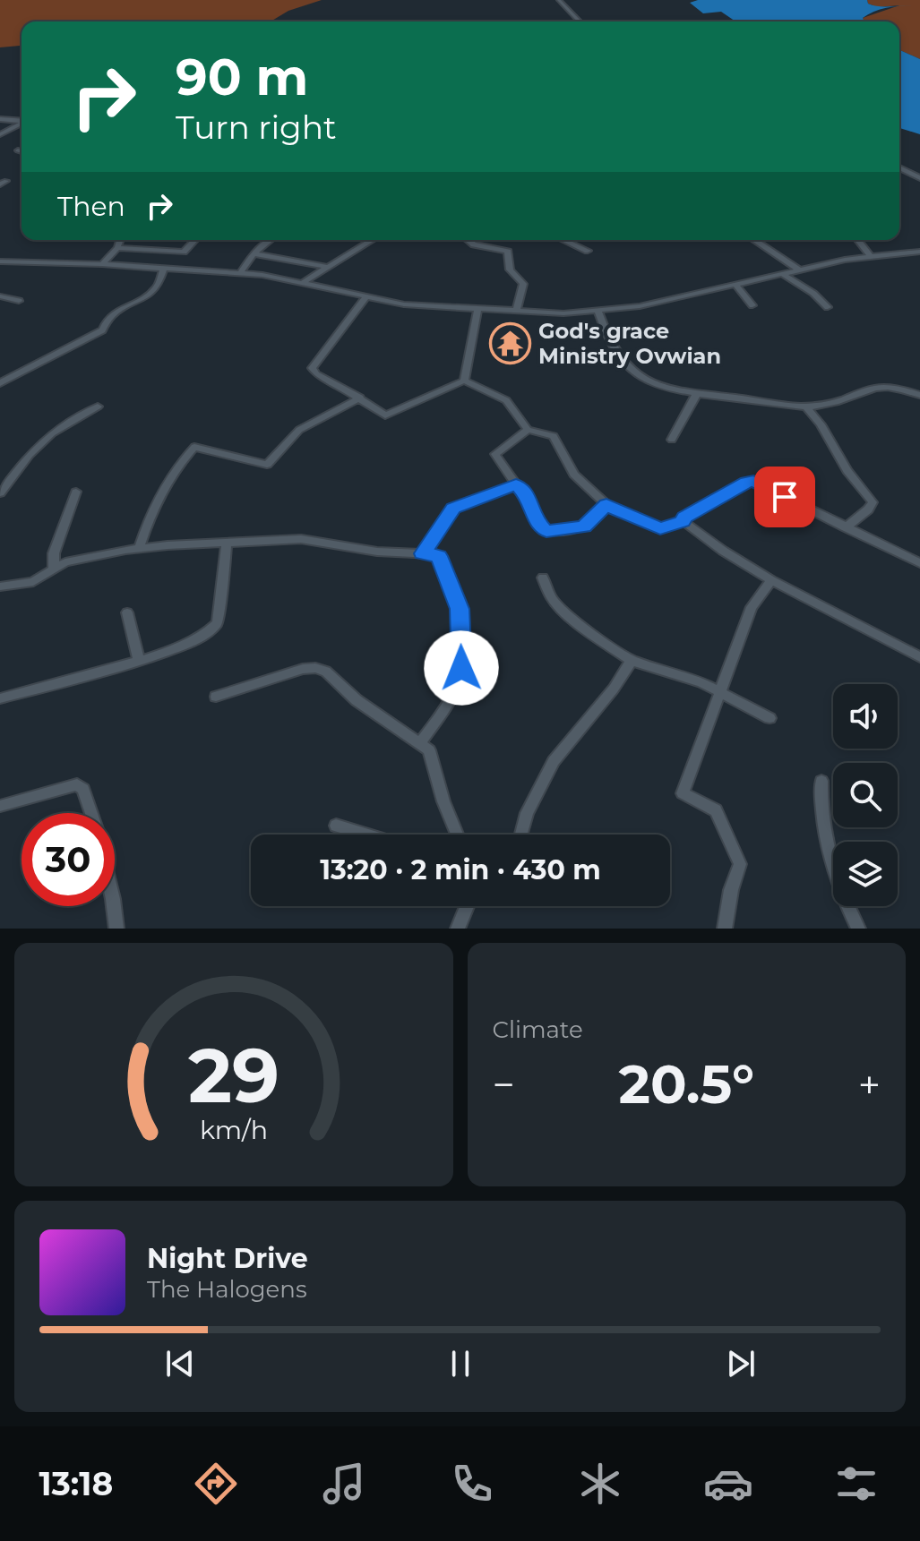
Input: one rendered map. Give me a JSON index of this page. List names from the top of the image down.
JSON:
{
  "places": {
    "temple": ["God's grace Ministry Ovwian"]
  },
  "page": {
    "turn": ["90 m", "Turn right"],
    "then": "Then",
    "limit": "30",
    "trip": "13:20 · 2 min · 430 m",
    "tile": "Climate",
    "heat": ["−", "20.5°", "+"],
    "song": ["Night Drive", "The Halogens"],
    "tabs": "13:18",
    "gauge": ["29", "km/h"]
  }
}
